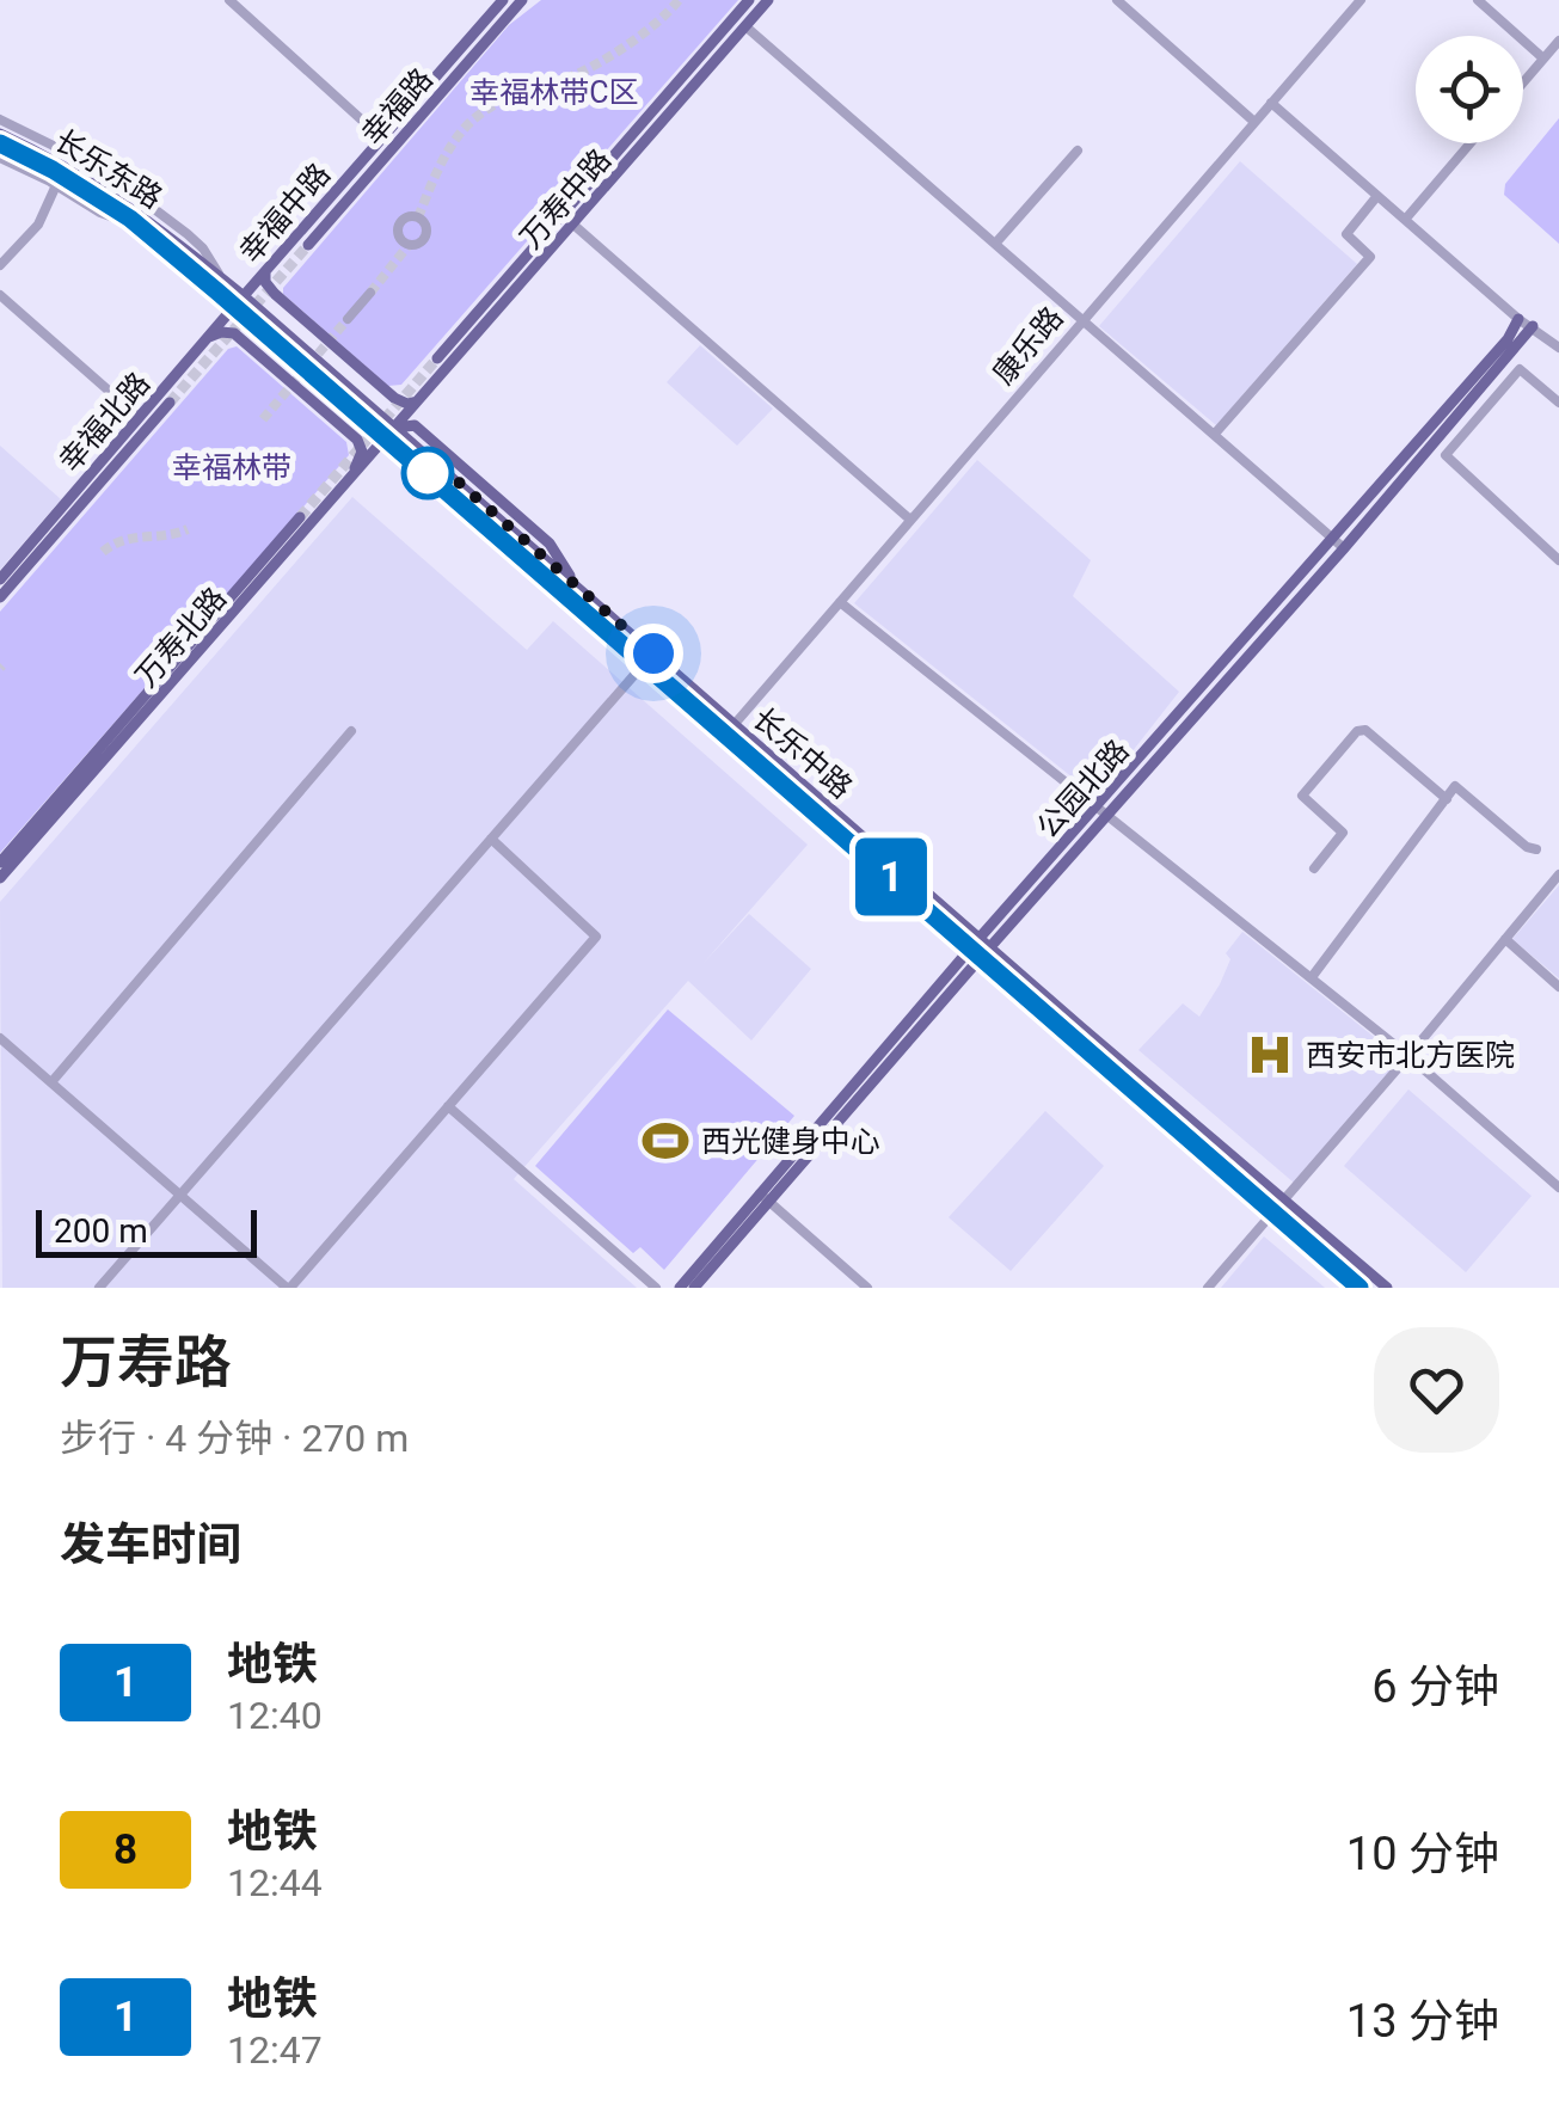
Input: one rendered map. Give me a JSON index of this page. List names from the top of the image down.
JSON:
{
  "streets": {
    "main road": [
      "幸福路",
      "长乐东路",
      "万寿中路",
      "幸福中路",
      "幸福北路",
      "万寿北路",
      "长乐中路",
      "公园北路"
    ],
    "street": ["康乐路"]
  },
  "crossings": [
    ["长乐东路", "幸福中路"],
    ["长乐东路", "幸福北路"],
    ["长乐东路", "长乐中路"],
    ["万寿中路", "万寿北路"],
    ["万寿中路", "长乐中路"],
    ["幸福中路", "幸福北路"],
    ["幸福中路", "长乐中路"],
    ["康乐路", "长乐中路"],
    ["幸福北路", "长乐中路"],
    ["万寿北路", "长乐中路"],
    ["长乐中路", "公园北路"]
  ],
  "parks": ["幸福林带C区", "幸福林带"],
  "places": {
    "hospital": ["西安市北方医院"],
    "sports": ["西光健身中心"]
  },
  "lines": ["metro line 1"],
  "scale_bar": "200 m",
  "page": {
    "on_map": "1",
    "scale": "200 m",
    "heading": [
      ["万寿路", "步行 · 4 分钟 · 270 m"],
      "发车时间"
    ],
    "list": [
      {
        "mark": "1",
        "name": "地铁",
        "note": "12:40",
        "value": "6 分钟"
      },
      {
        "mark": "8",
        "name": "地铁",
        "note": "12:44",
        "value": "10 分钟"
      },
      {
        "mark": "1",
        "name": "地铁",
        "note": "12:47",
        "value": "13 分钟"
      }
    ]
  }
}
